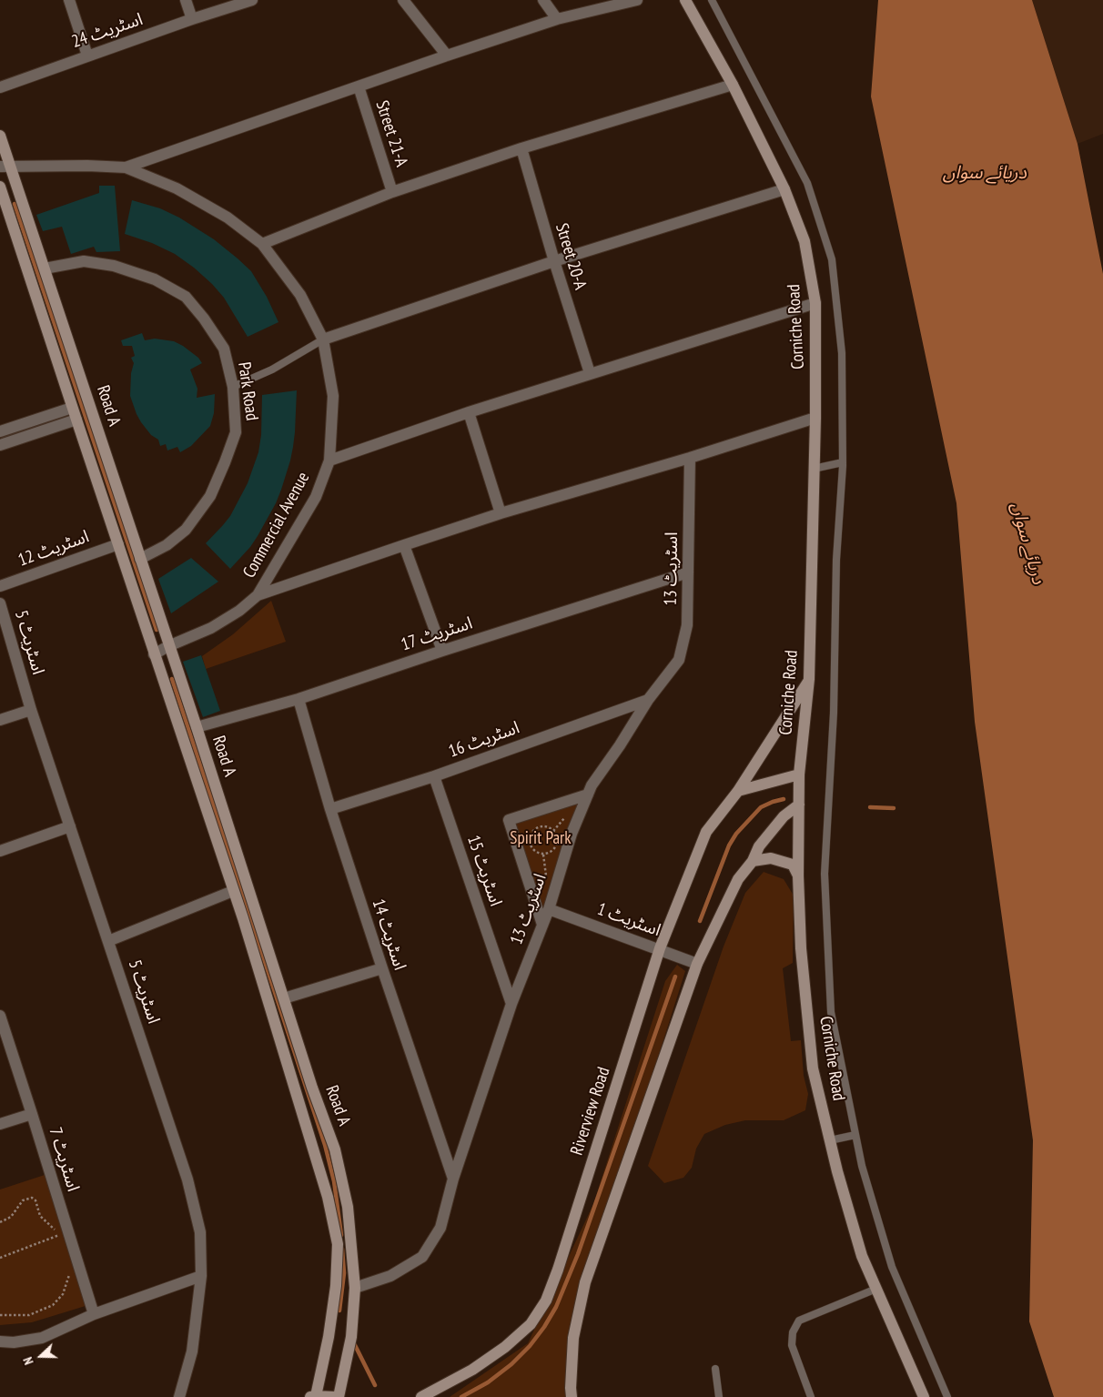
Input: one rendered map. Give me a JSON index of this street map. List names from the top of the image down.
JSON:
{
  "streets": {
    "street": [
      "اسٹریٹ 24",
      "Street 21-A",
      "Street 20-A",
      "Corniche Road",
      "Park Road",
      "Road A",
      "Commercial Avenue",
      "اسٹریٹ 12",
      "اسٹریٹ 13",
      "اسٹریٹ 17",
      "اسٹریٹ 5",
      "اسٹریٹ 16",
      "اسٹریٹ 15",
      "اسٹریٹ 1",
      "اسٹریٹ 14",
      "Riverview Road",
      "اسٹریٹ 7"
    ]
  },
  "crossings": [
    ["Corniche Road", "Riverview Road"],
    ["Park Road", "Road A"],
    ["Road A", "Commercial Avenue"],
    ["Road A", "اسٹریٹ 12"],
    ["Road A", "اسٹریٹ 13"],
    ["Road A", "اسٹریٹ 17"],
    ["اسٹریٹ 13", "اسٹریٹ 17"],
    ["اسٹریٹ 13", "اسٹریٹ 16"],
    ["اسٹریٹ 13", "اسٹریٹ 15"],
    ["اسٹریٹ 13", "اسٹریٹ 1"],
    ["اسٹریٹ 13", "اسٹریٹ 14"],
    ["اسٹریٹ 17", "اسٹریٹ 14"],
    ["اسٹریٹ 16", "اسٹریٹ 15"],
    ["اسٹریٹ 16", "اسٹریٹ 14"],
    ["اسٹریٹ 1", "Riverview Road"]
  ],
  "water": ["دریائے سواں"],
  "parks": ["Spirit Park"],
  "north": "left"
}
